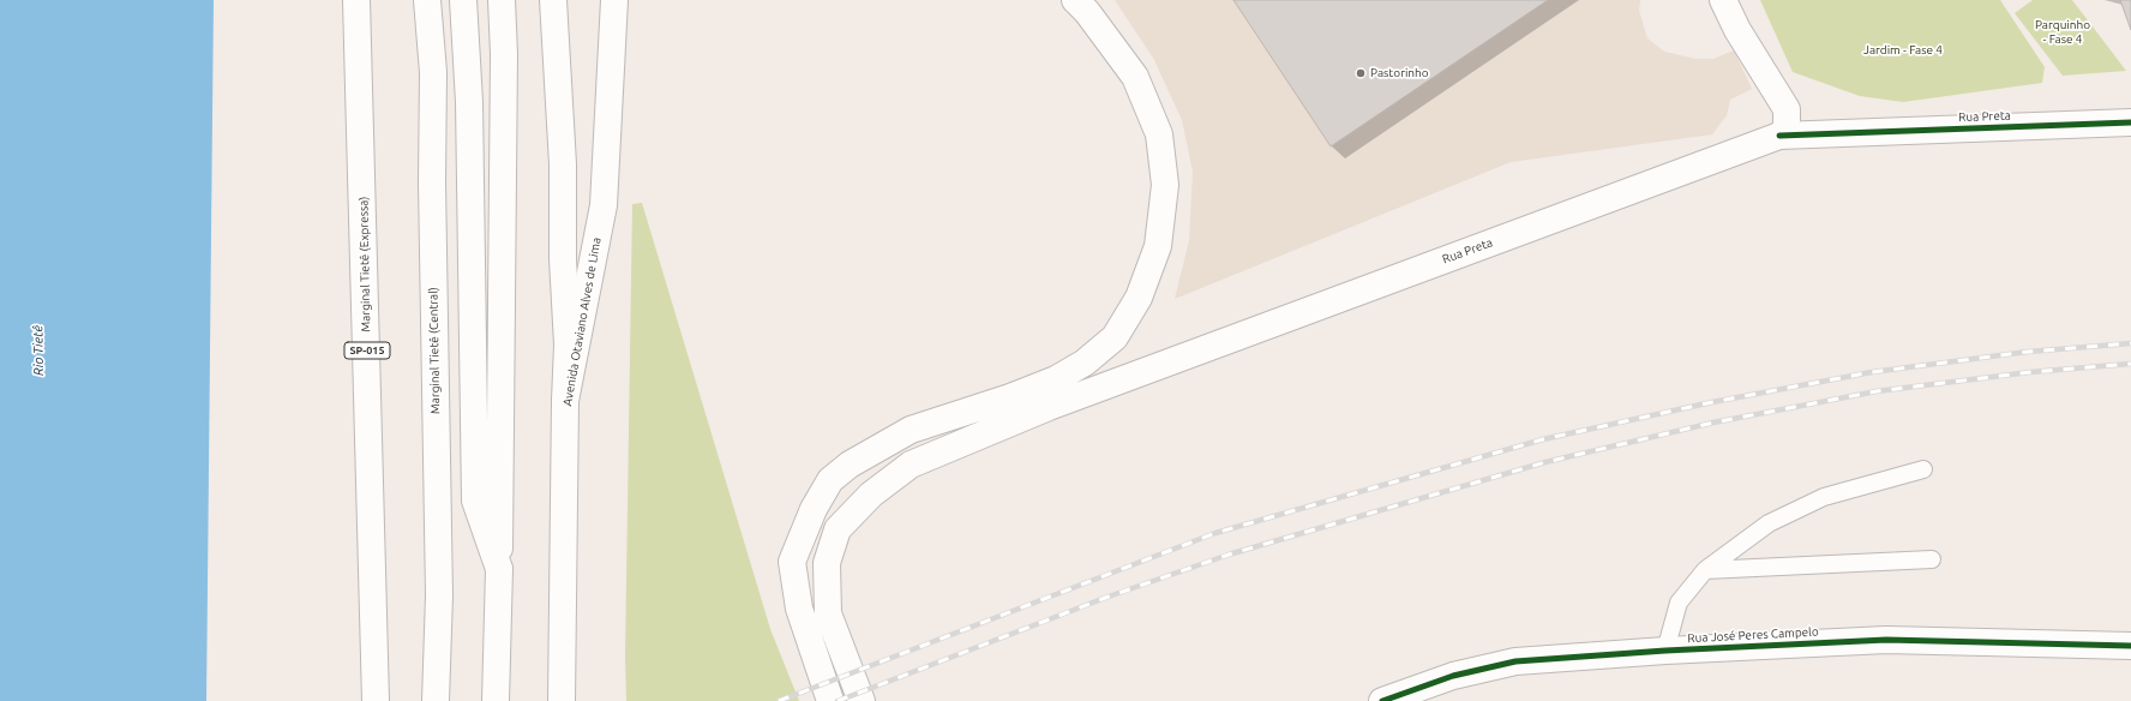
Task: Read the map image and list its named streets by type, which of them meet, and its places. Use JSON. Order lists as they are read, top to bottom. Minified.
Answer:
{"streets":{"main road":["Rua Preta","Marginal Tietê (Expressa)","Avenida Otaviano Alves de Lima","SP-015","Marginal Tietê (Central)","Rua José Peres Campelo"]},"water":["Rio Tietê"],"parks":["Parquinho - Fase 4","Jardim - Fase 4"],"places":["Pastorinho"]}
